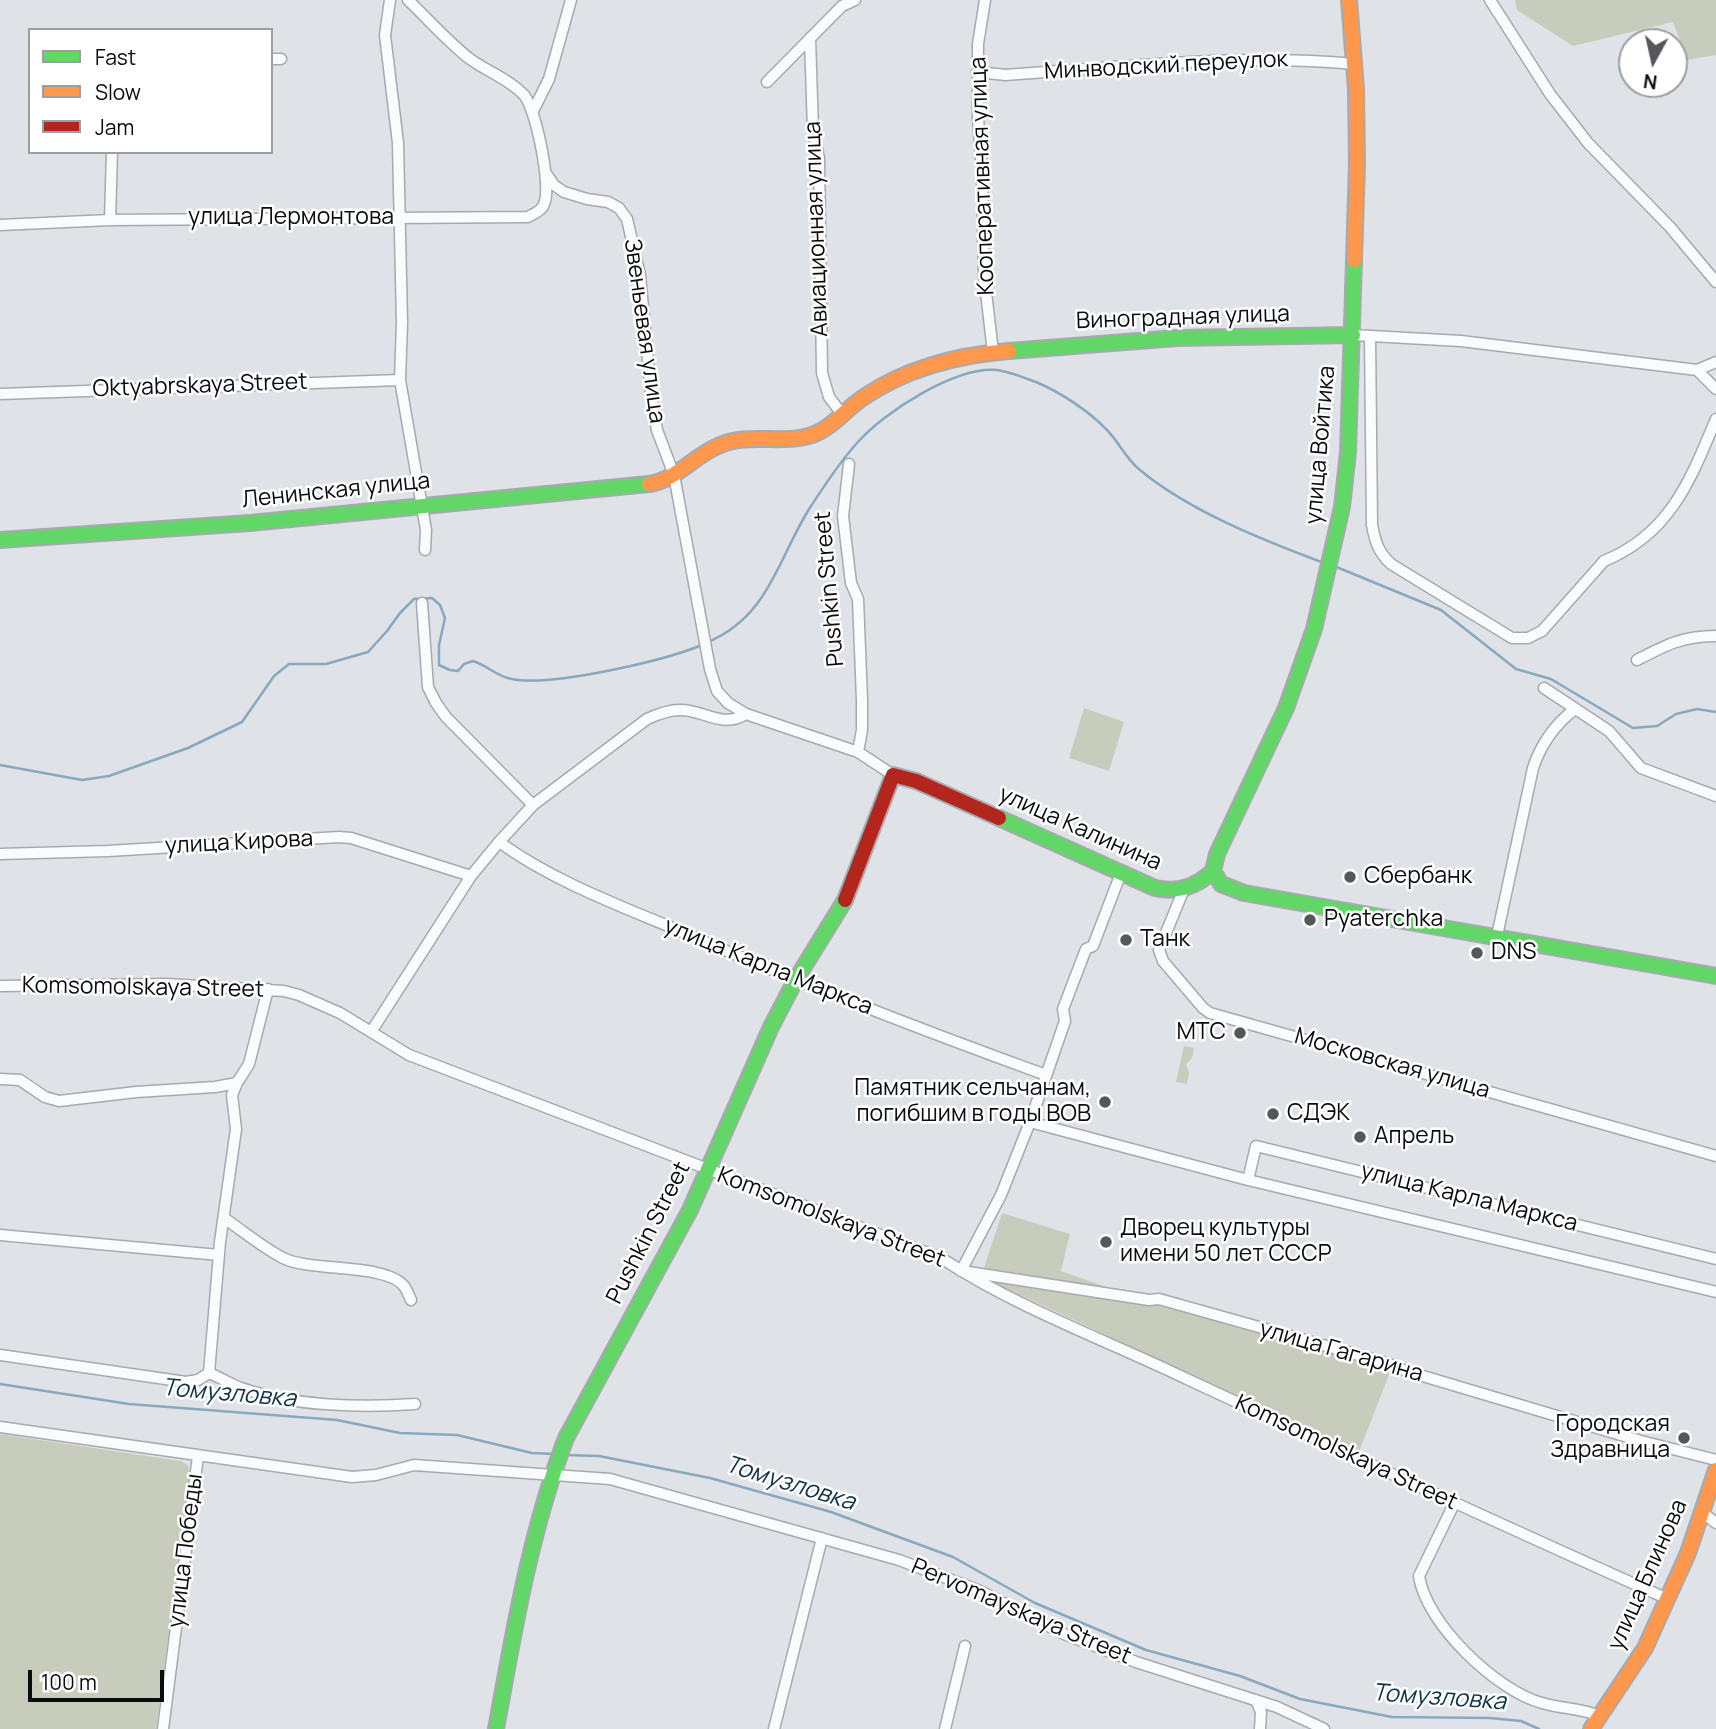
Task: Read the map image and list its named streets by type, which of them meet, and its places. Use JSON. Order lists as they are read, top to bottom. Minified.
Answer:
{"streets":{"main road":["Виноградная улица","улица Войтика","Ленинская улица","Pushkin Street","улица Калинина","улица Блинова"],"street":["Минводский переулок","Кооперативная улица","улица Лермонтова","Авиационная улица","Звеньевая улица","Oktyabrskaya Street","улица Кирова","улица Карла Маркса","Komsomolskaya Street","Московская улица","улица Гагарина","улица Победы","Pervomayskaya Street"]},"crossings":[["Минводский переулок","Кооперативная улица"],["Минводский переулок","улица Войтика"],["Кооперативная улица","Виноградная улица"],["улица Лермонтова","Звеньевая улица"],["Авиационная улица","Виноградная улица"],["Виноградная улица","Звеньевая улица"],["Виноградная улица","улица Войтика"],["Виноградная улица","Ленинская улица"],["Звеньевая улица","Ленинская улица"],["Звеньевая улица","улица Калинина"],["улица Войтика","улица Калинина"],["Pushkin Street","улица Калинина"],["Pushkin Street","улица Карла Маркса"],["Pushkin Street","Komsomolskaya Street"],["Pushkin Street","улица Победы"],["Pushkin Street","Pervomayskaya Street"],["улица Калинина","Московская улица"],["Komsomolskaya Street","улица Гагарина"],["Komsomolskaya Street","улица Блинова"],["улица Победы","Pervomayskaya Street"]],"water":["Томузловка"],"places":["Сбербанк","Pyaterchka","Танк","DNS","МТС","Памятник сельчанам, погибшим в годы ВОВ","СДЭК","Апрель","Дворец культуры имени 50 лет СССР","Городская Здравница"],"legend":["Fast","Slow","Jam"],"scale_bar":"100 m","north":"bottom"}
